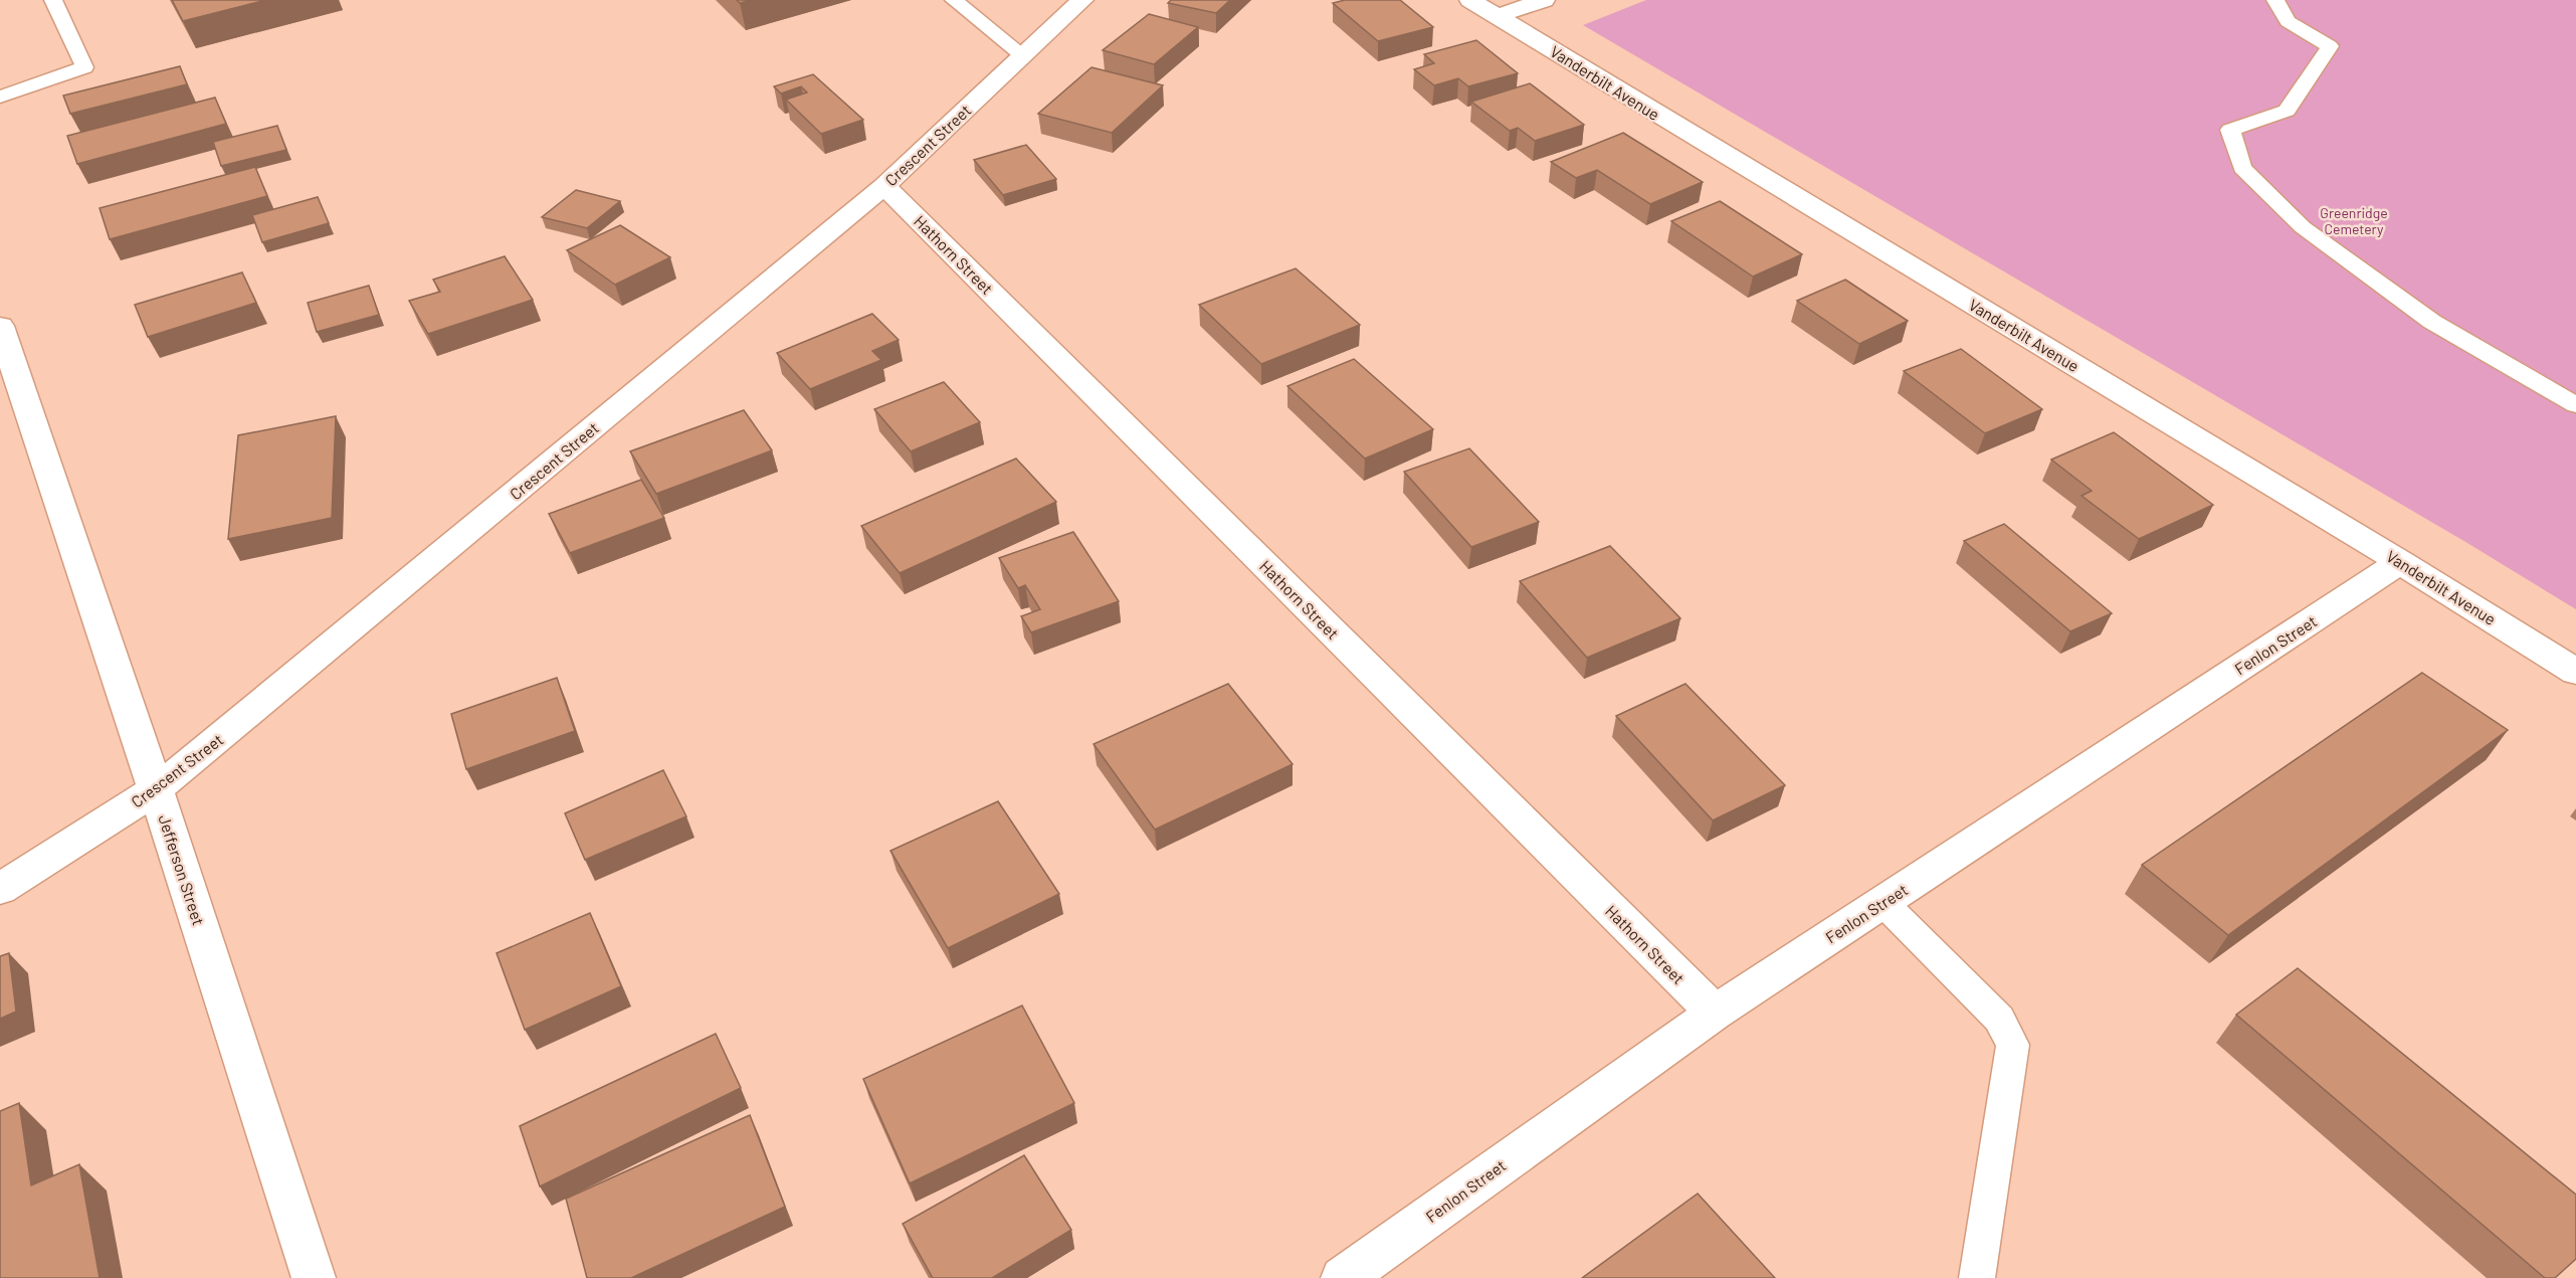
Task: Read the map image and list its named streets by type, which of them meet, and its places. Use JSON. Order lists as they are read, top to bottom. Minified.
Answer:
{"streets":{"street":["Vanderbilt Avenue","Crescent Street","Hathorn Street","Fenlon Street","Jefferson Street"]},"crossings":[["Vanderbilt Avenue","Fenlon Street"],["Crescent Street","Hathorn Street"],["Crescent Street","Jefferson Street"],["Hathorn Street","Fenlon Street"]],"parks":["Greenridge Cemetery"]}
